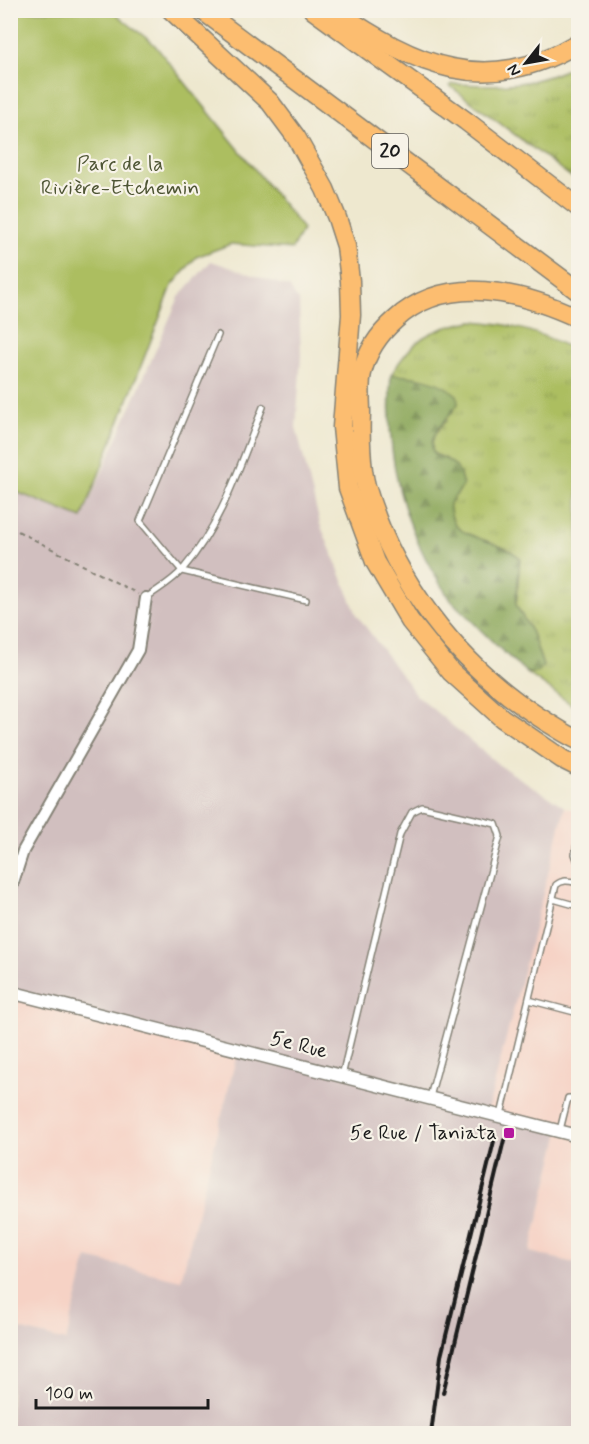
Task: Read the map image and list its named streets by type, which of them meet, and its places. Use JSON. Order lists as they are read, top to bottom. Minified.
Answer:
{"streets":{"highway":["20"],"street":["5e Rue"]},"parks":["Parc de la Rivière-Etchemin"],"places":{"transit":["5e Rue / Taniata"]},"scale_bar":"100 m","north":"bottom left"}
